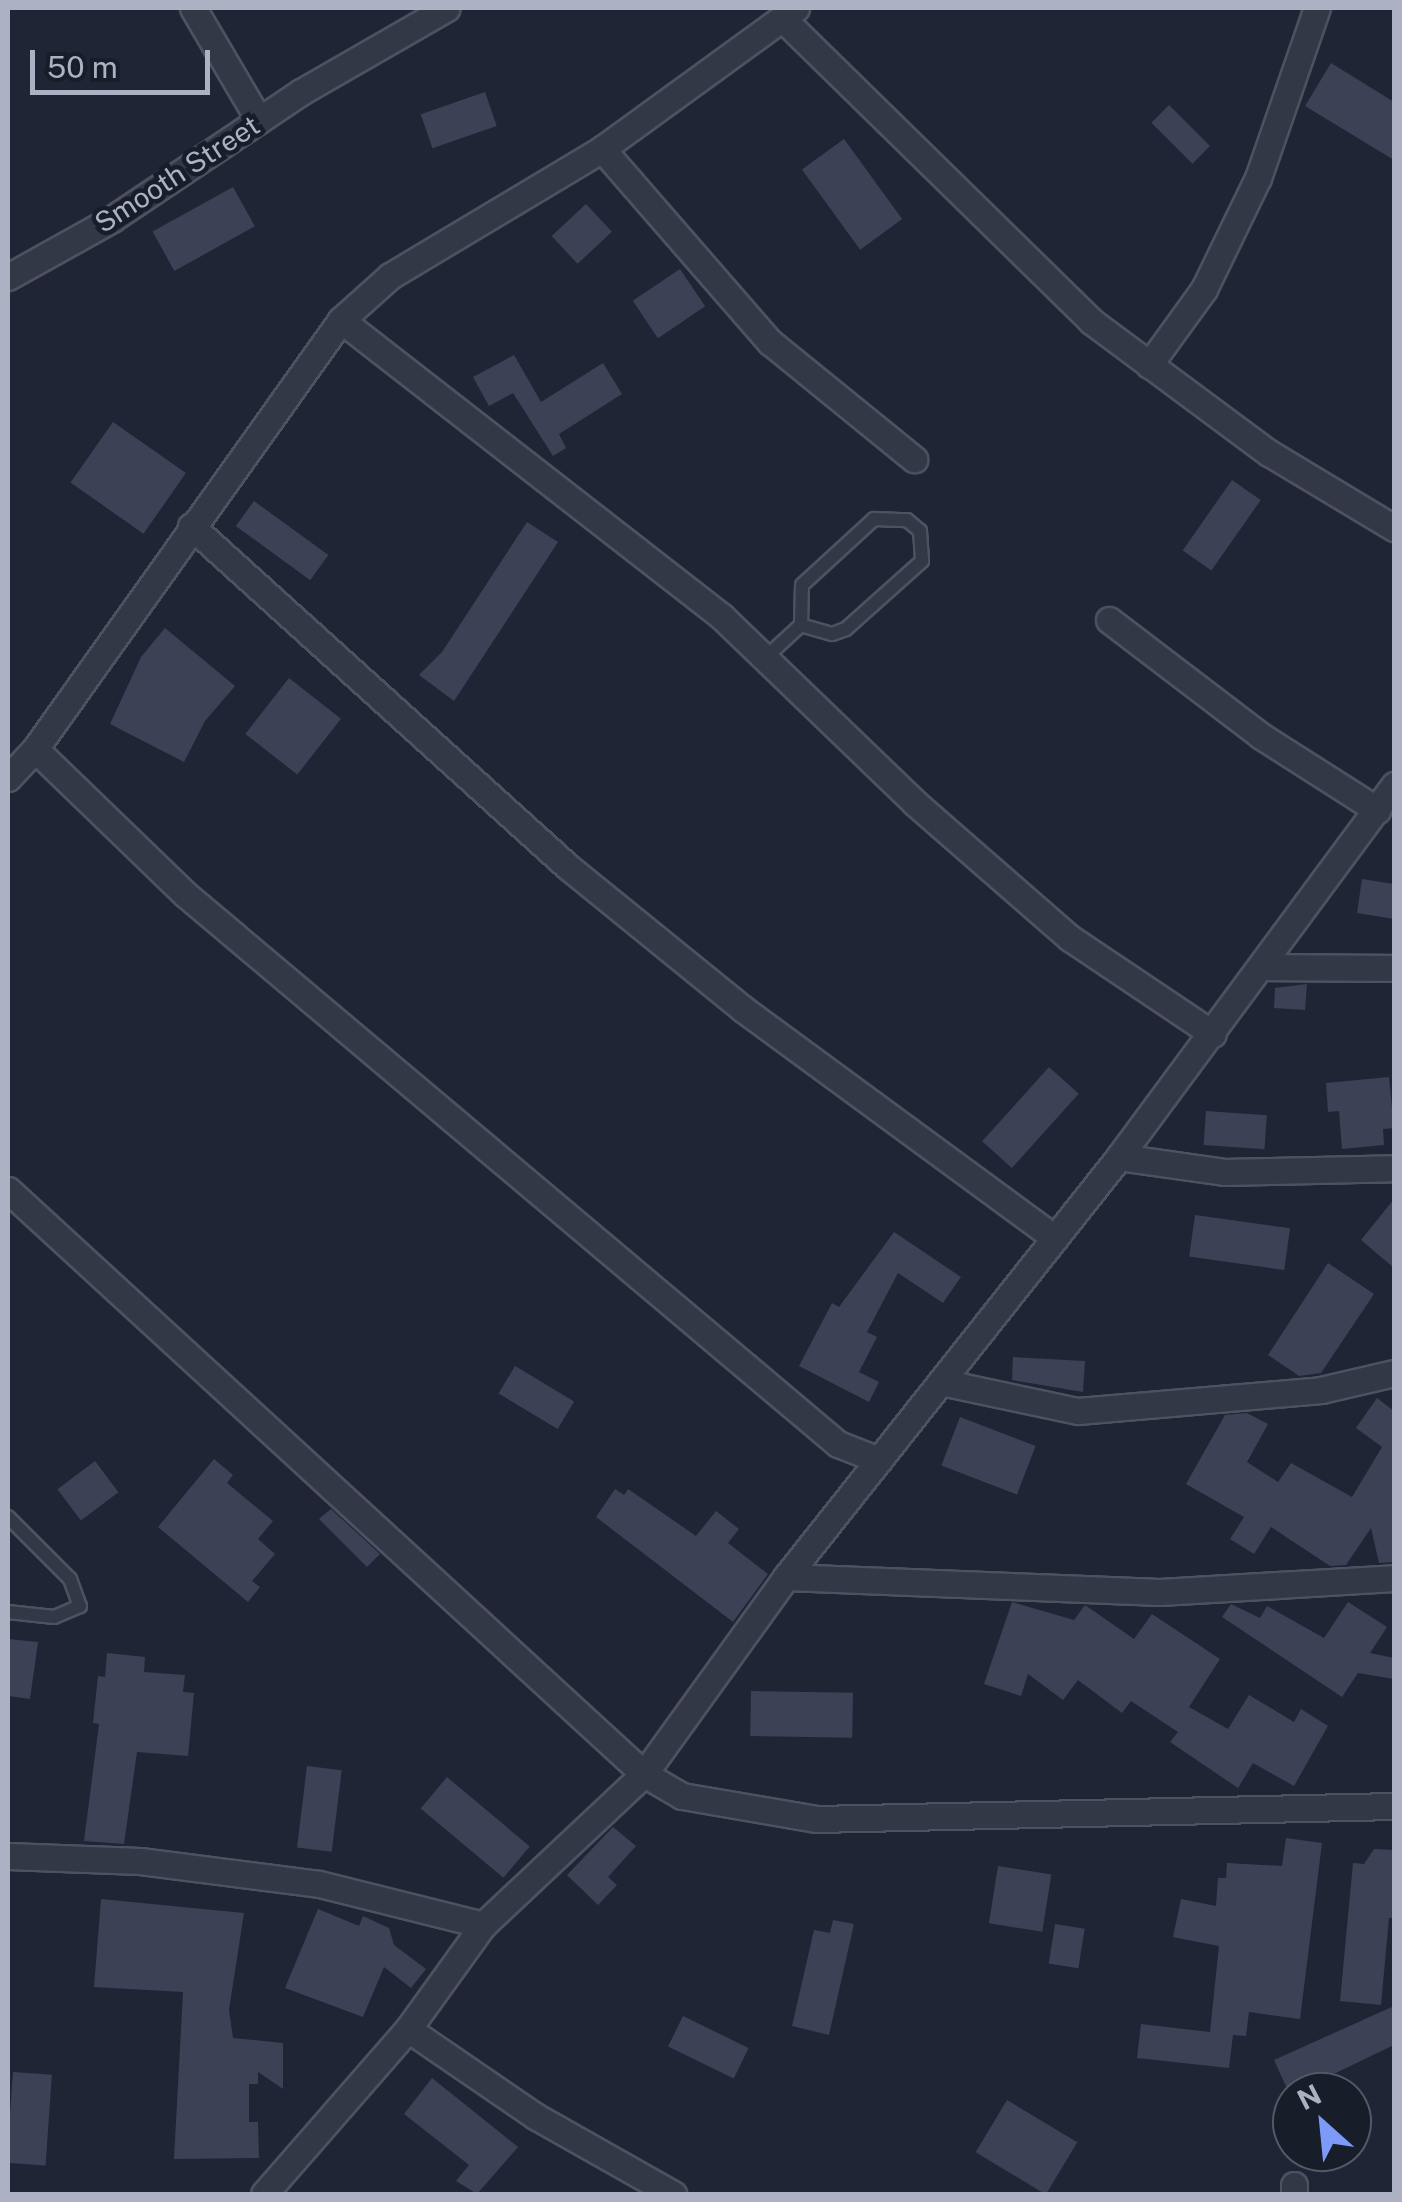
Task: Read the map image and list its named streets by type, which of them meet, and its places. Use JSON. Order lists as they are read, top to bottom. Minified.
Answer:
{"streets":{"street":["Smooth Street"]},"scale_bar":"50 m","north":"top left"}
